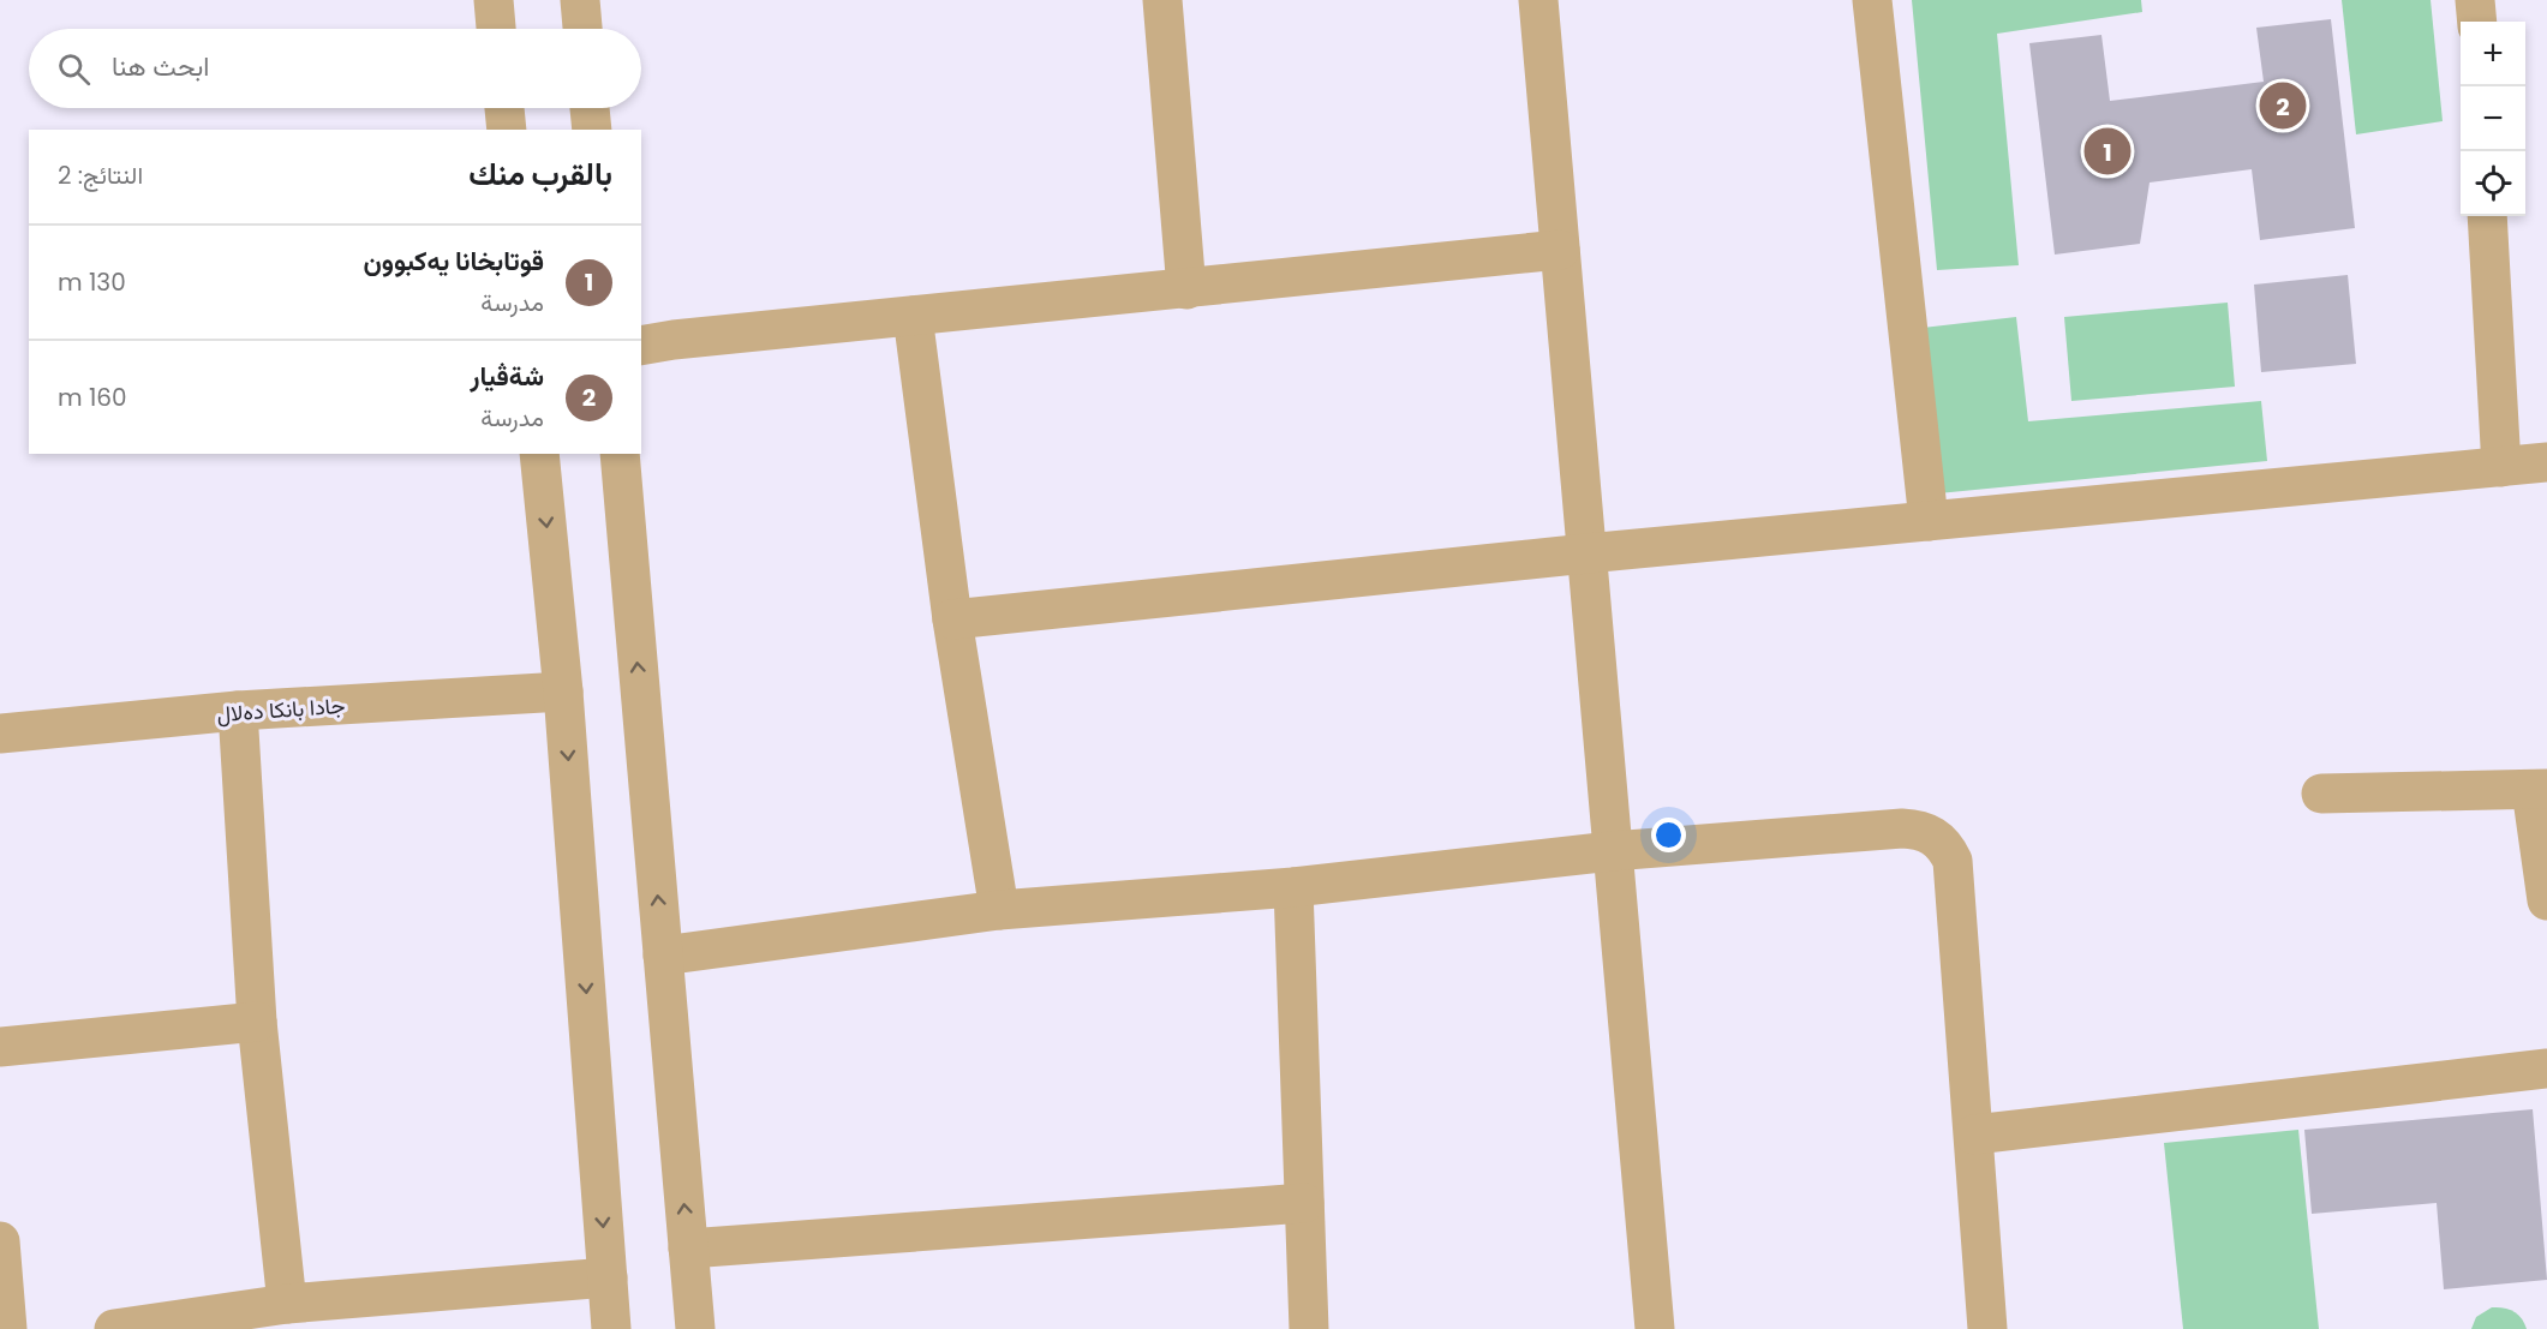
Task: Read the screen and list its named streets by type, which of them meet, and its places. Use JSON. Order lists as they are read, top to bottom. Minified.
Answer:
{"streets":{"street":["جادا بانكا ده‌لال"]},"page":{"map_buttons":["+","−"],"search":"ابحث هنا","pins":["2","1"],"heading":["بالقرب منك","النتائج: 2"],"list":[{"mark":"1","name":"قوتابخانا یەکبوون","note":"مدرسة","value":"130 m"},{"mark":"2","name":"شةڤيار","note":"مدرسة","value":"160 m"}]}}
